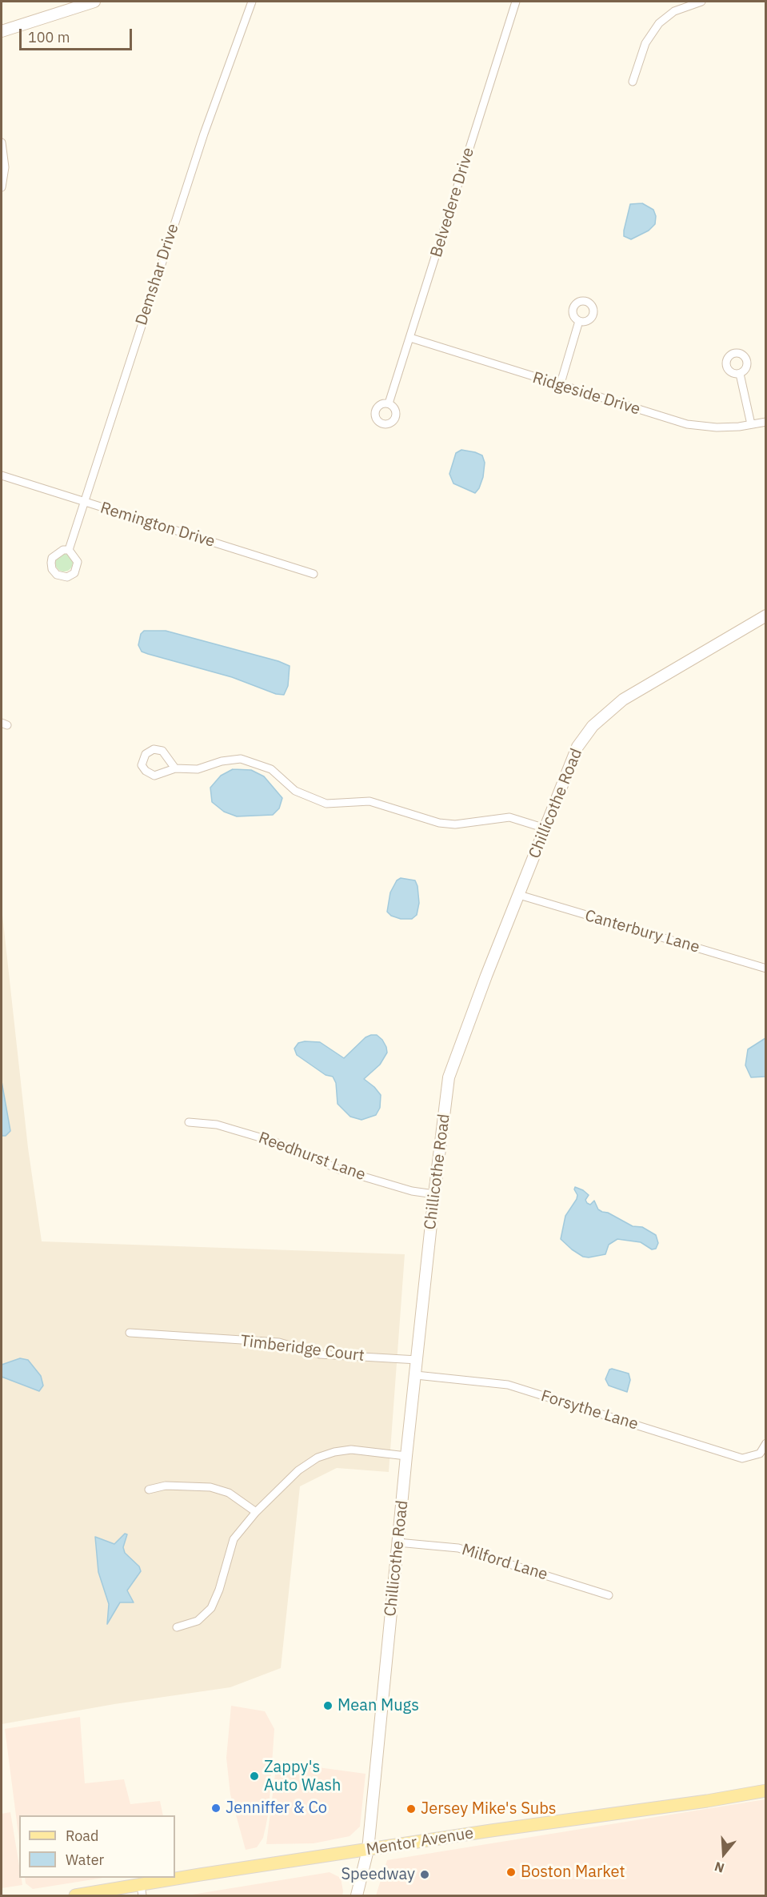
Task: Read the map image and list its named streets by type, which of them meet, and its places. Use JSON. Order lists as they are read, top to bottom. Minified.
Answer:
{"streets":{"main road":["Mentor Avenue"],"street":["Belvedere Drive","Demshar Drive","Ridgeside Drive","Remington Drive","Chillicothe Road","Canterbury Lane","Reedhurst Lane","Timberidge Court","Forsythe Lane","Milford Lane"]},"crossings":[["Belvedere Drive","Ridgeside Drive"],["Demshar Drive","Remington Drive"],["Chillicothe Road","Canterbury Lane"],["Chillicothe Road","Reedhurst Lane"],["Chillicothe Road","Timberidge Court"],["Chillicothe Road","Forsythe Lane"],["Chillicothe Road","Milford Lane"],["Chillicothe Road","Mentor Avenue"]],"places":["Mean Mugs","Zappy's Auto Wash","Jenniffer & Co","Jersey Mike's Subs","Boston Market","Speedway"],"legend":["Road","Water"],"scale_bar":"100 m","north":"bottom"}
